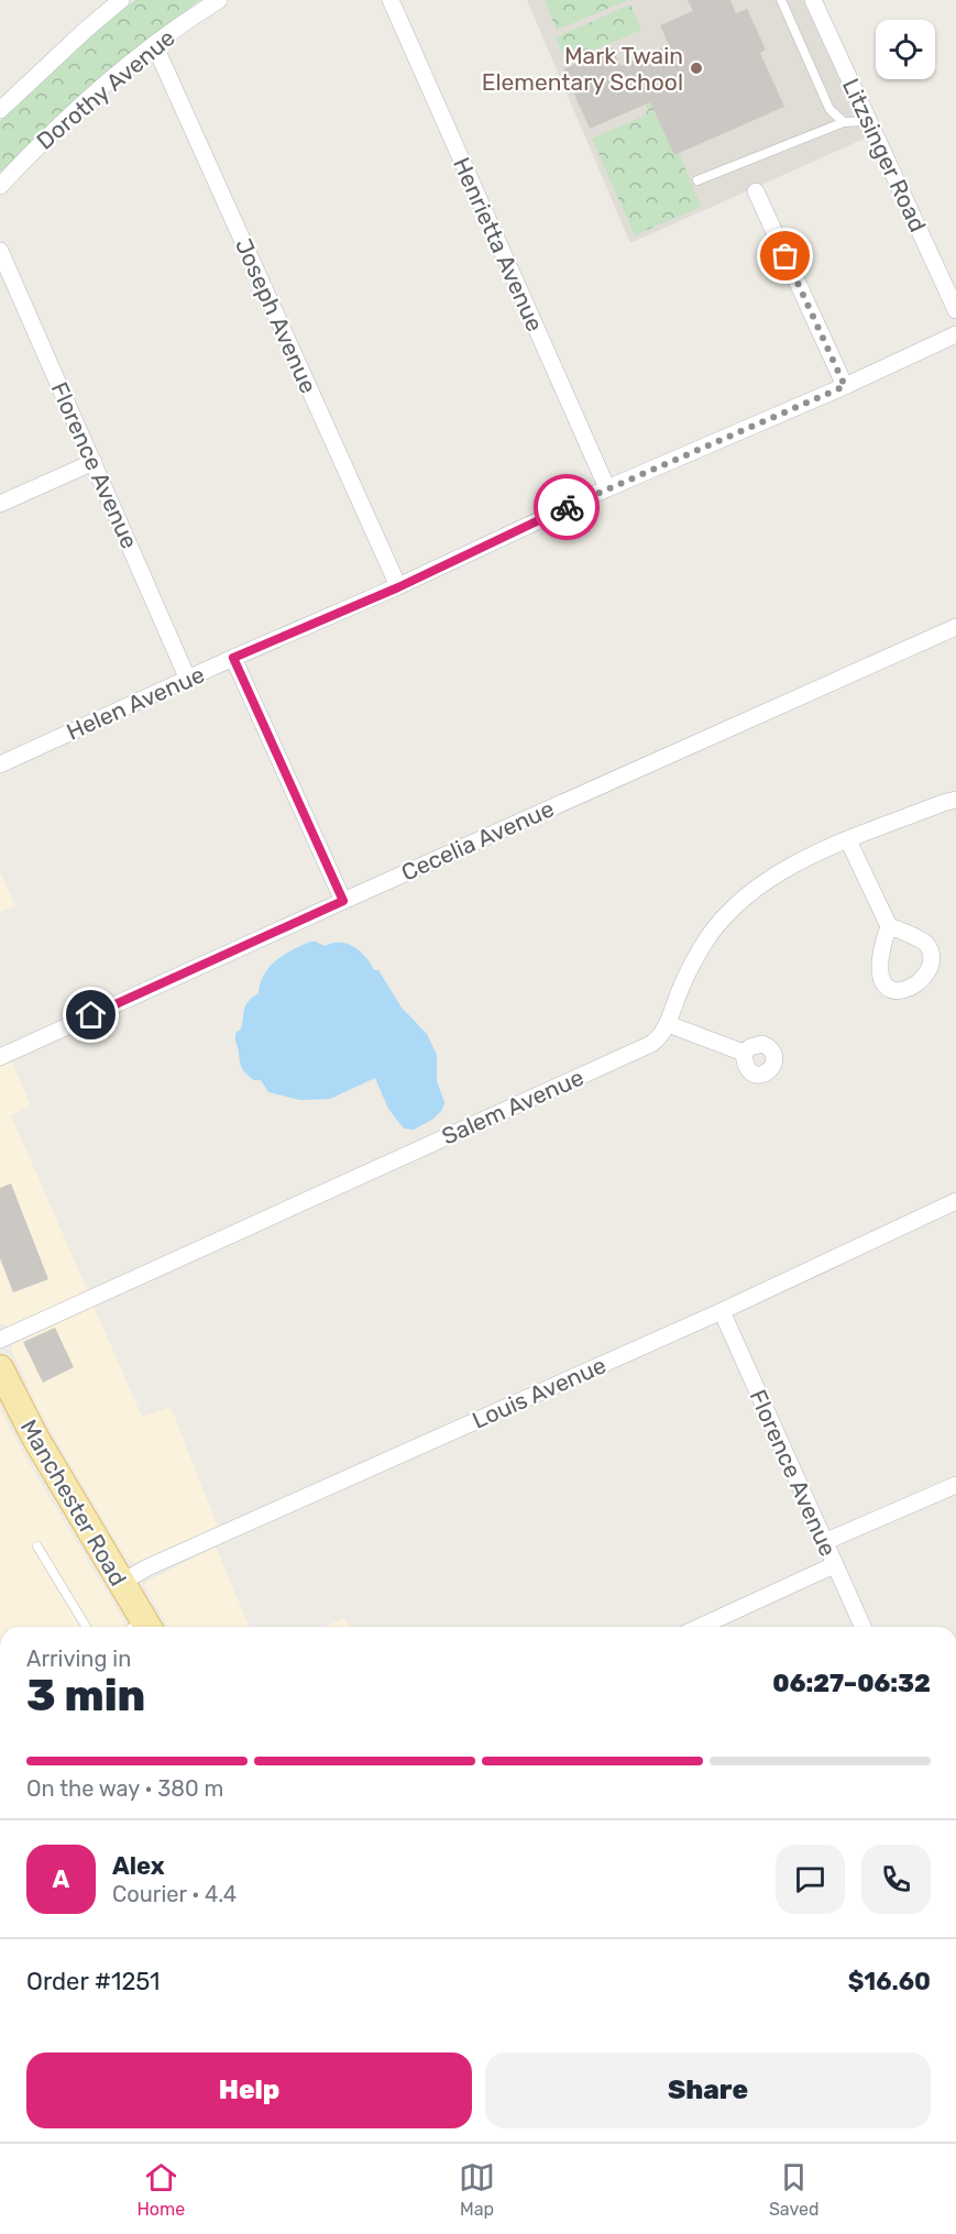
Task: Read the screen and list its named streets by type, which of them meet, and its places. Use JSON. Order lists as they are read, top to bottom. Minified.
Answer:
{"streets":{"main road":["Manchester Road"],"street":["Dorothy Avenue","Litzsinger Road","Henrietta Avenue","Joseph Avenue","Florence Avenue","Helen Avenue","Cecelia Avenue","Salem Avenue","Louis Avenue"]},"crossings":[["Dorothy Avenue","Joseph Avenue"],["Henrietta Avenue","Helen Avenue"],["Joseph Avenue","Helen Avenue"],["Florence Avenue","Helen Avenue"],["Florence Avenue","Louis Avenue"],["Louis Avenue","Manchester Road"]],"places":["Mark Twain Elementary School"],"page":{"heading":["3 min","Arriving in","06:27–06:32"],"panel":["Alex","Courier · 4.4","Order #1251","$16.60"],"bar":"On the way · 380 m","round":"A","buttons":["Help","Share"],"tabs":["Home","Map","Saved"]}}
